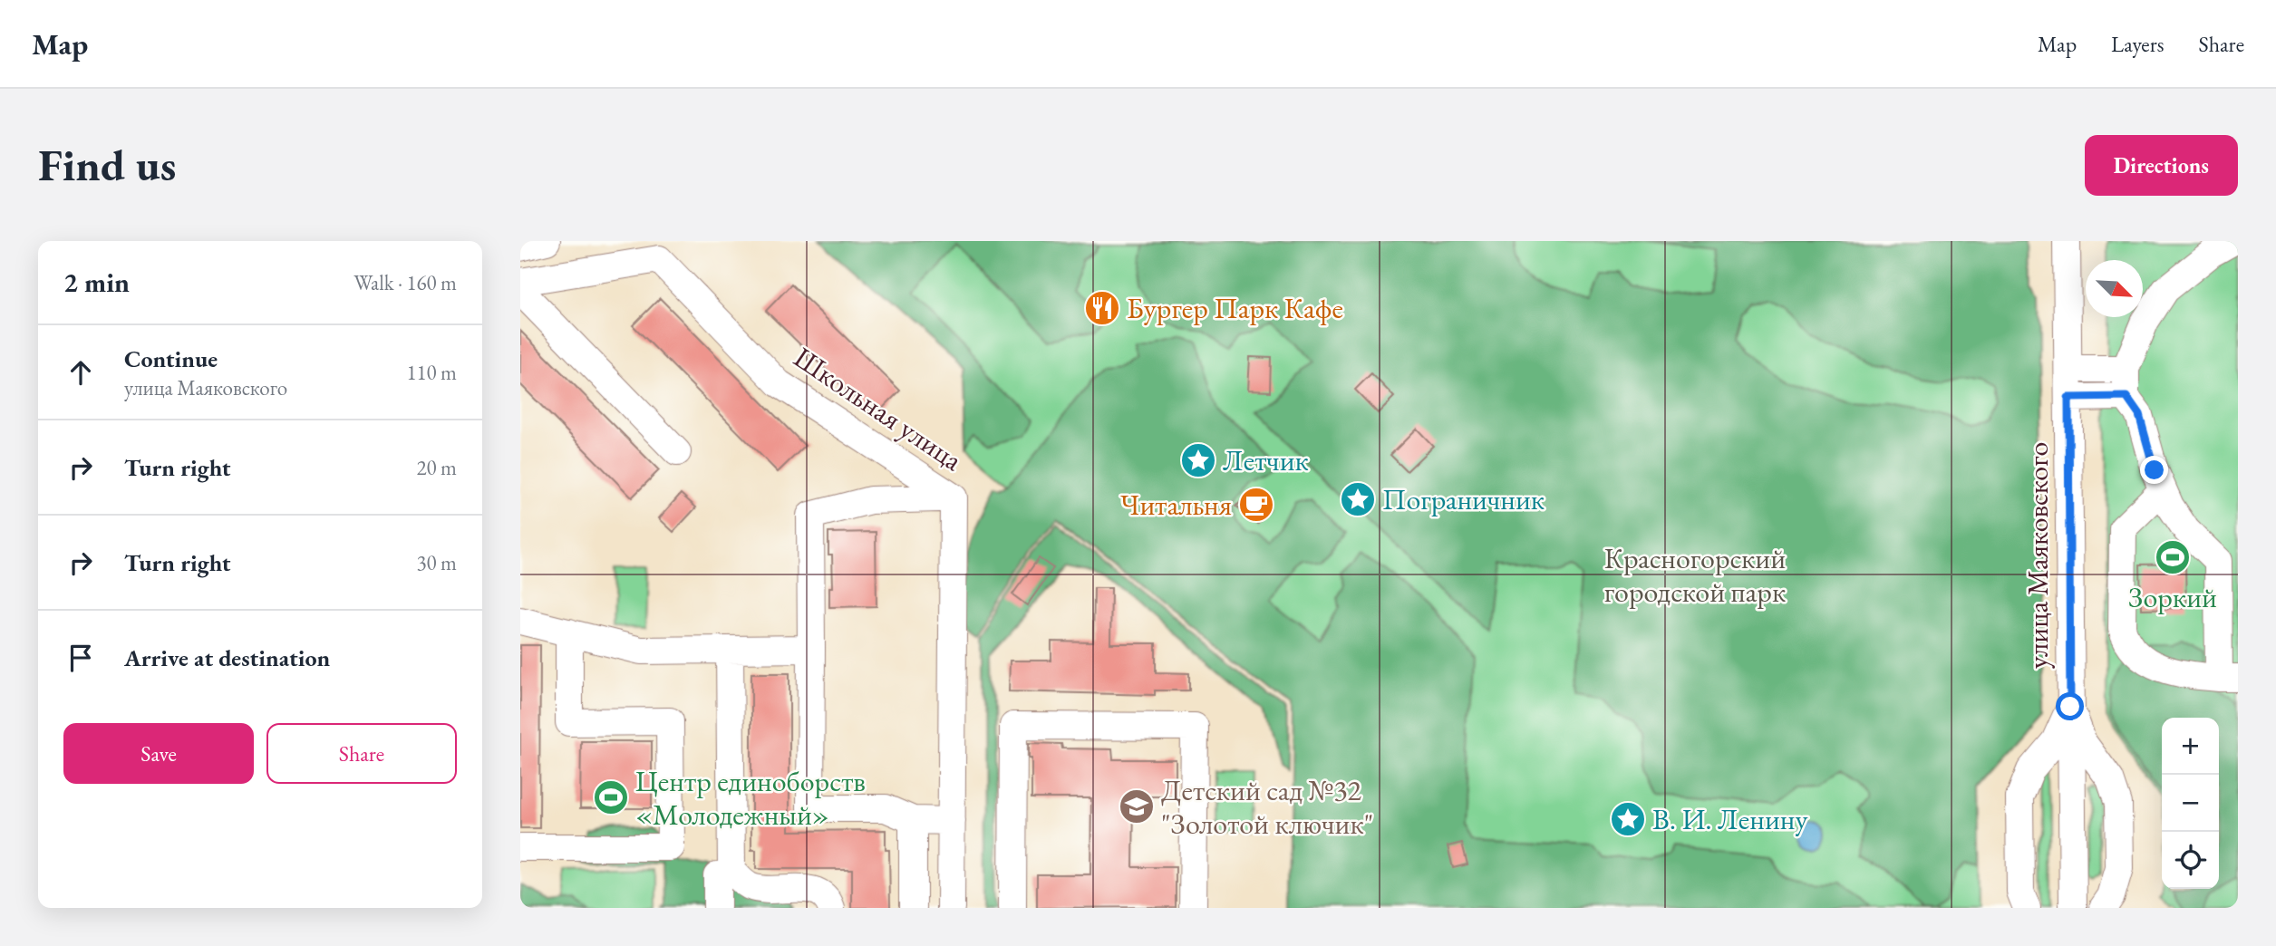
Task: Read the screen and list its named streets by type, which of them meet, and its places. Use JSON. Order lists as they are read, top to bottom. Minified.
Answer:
{"streets":{"street":["Школьная улица","улица Маяковского"]},"parks":["Красногорский городской парк"],"places":{"restaurant":["Бургер Парк Кафе"],"place":["Летчик","Пограничник","В. И. Ленину"],"cafe":["Читальня"],"sports":["Зоркий","Центр единоборств «Молодежный»"],"school or university":["Детский сад №32 \"Золотой ключик\""]},"north":"bottom right","page":{"header":"Map","nav":["Map","Layers","Share"],"buttons":["Directions",["Save","Share"]],"title":"Find us","heading":["2 min","Walk · 160 m"],"list":[["Continue","улица Маяковского","110 m"],["Turn right","20 m"],["Turn right","30 m"],"Arrive at destination"],"map_buttons":["+","−"]}}
